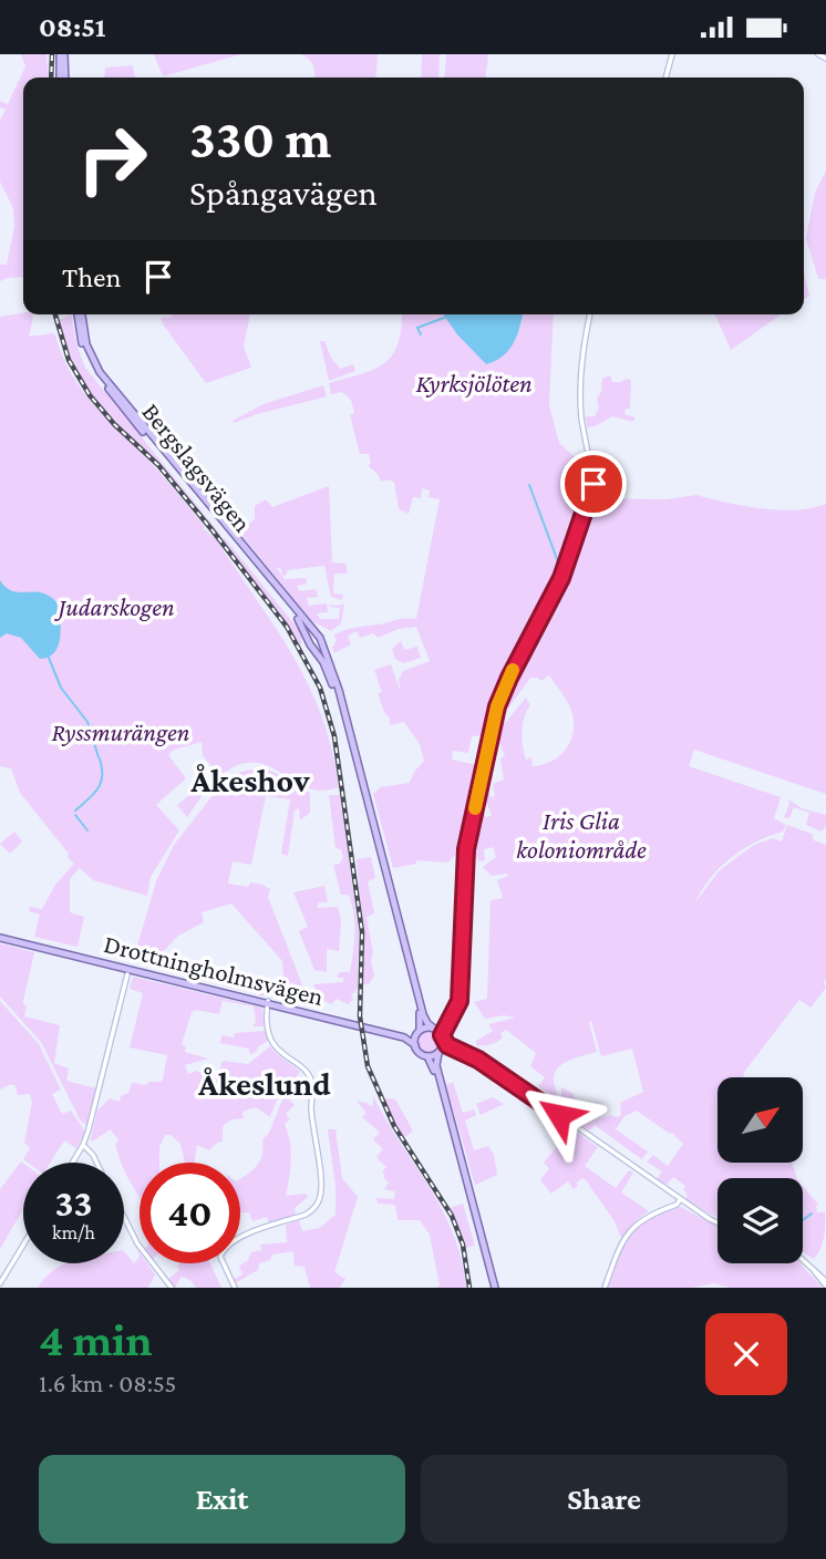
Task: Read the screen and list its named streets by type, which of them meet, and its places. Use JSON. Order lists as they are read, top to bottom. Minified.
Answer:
{"streets":{"main road":["Bergslagsvägen","Drottningholmsvägen"]},"crossings":[["Bergslagsvägen","Drottningholmsvägen"]],"districts":["Åkeshov","Åkeslund"],"parks":["Kyrksjölöten","Judarskogen","Ryssmurängen","Iris Glia koloniområde"],"north":"top right","page":{"status":"08:51","turn":["330 m","Spångavägen"],"then":"Then","speed":"33 km/h","limit":"40","heading":["4 min","1.6 km · 08:55"],"buttons":["Exit","Share"]}}
